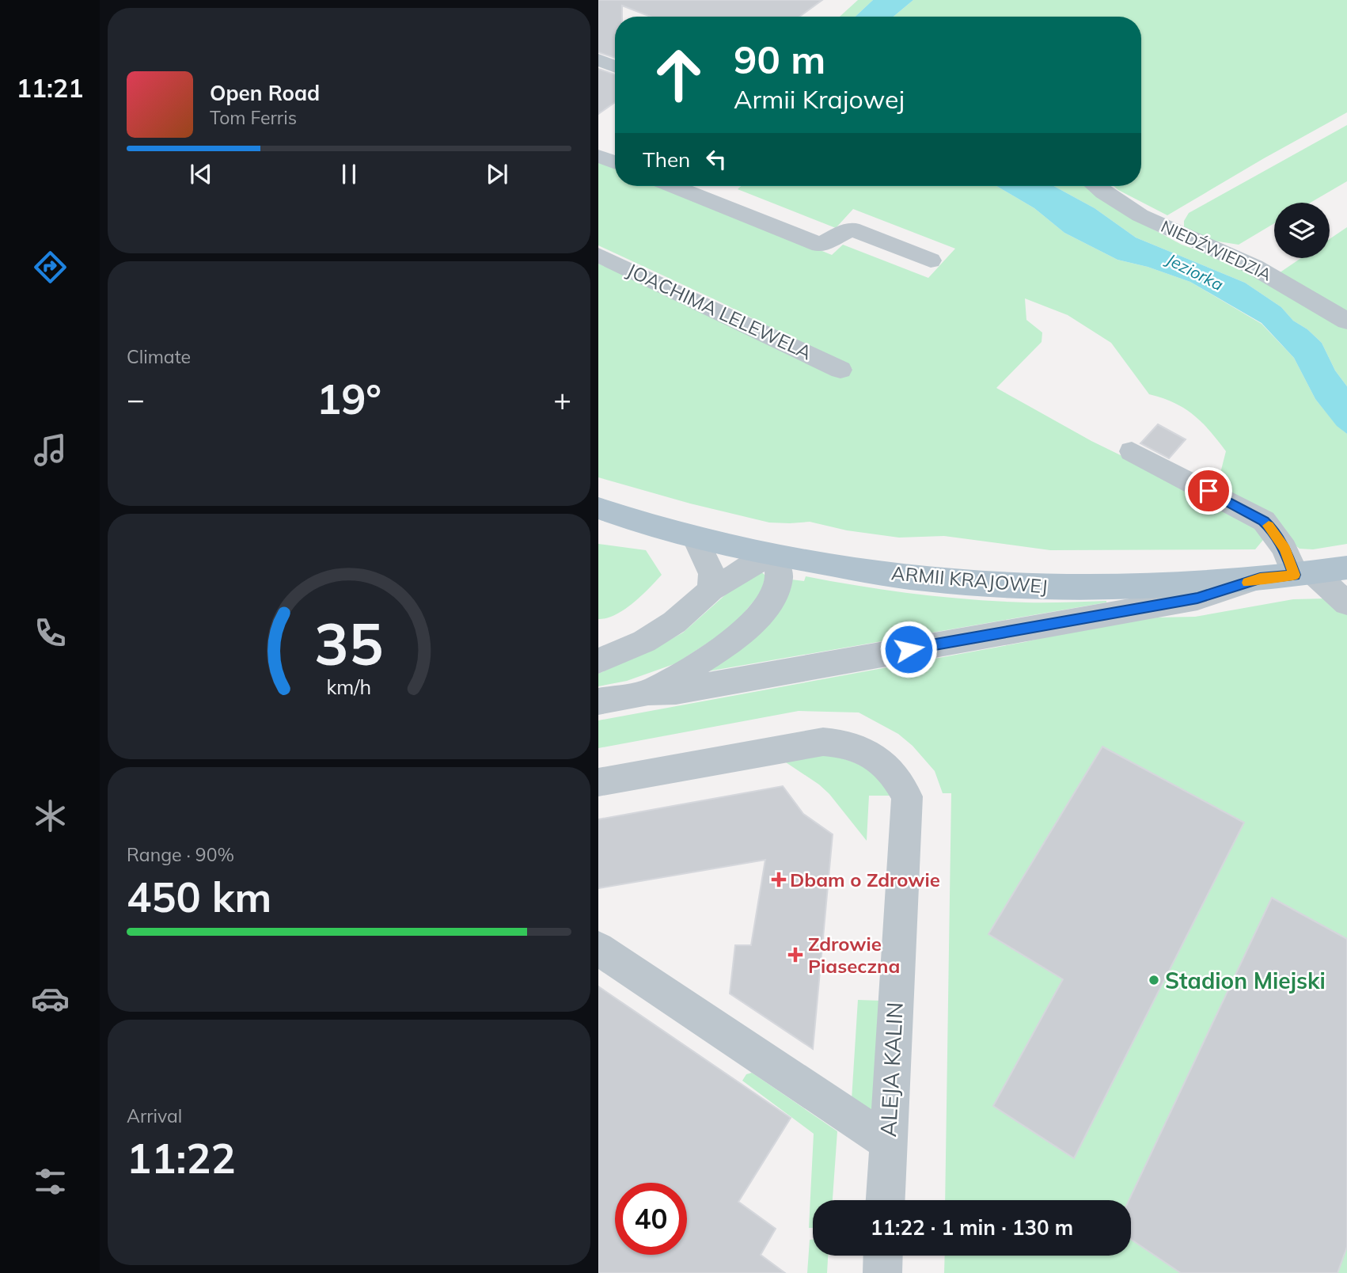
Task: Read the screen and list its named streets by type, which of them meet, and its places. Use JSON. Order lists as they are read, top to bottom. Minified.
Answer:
{"streets":{"main road":["ARMII KRAJOWEJ"],"street":["NIEDŹWIEDZIA","JOACHIMA LELEWELA","ALEJA KALIN"]},"water":["Jeziorka"],"places":{"health":["Dbam o Zdrowie","Zdrowie Piaseczna"],"other":["Stadion Miejski"]},"page":{"tabs":"11:21","turn":["90 m","Armii Krajowej"],"song":["Open Road","Tom Ferris"],"then":"Then","tile":["Climate",["Range · 90%","450 km"],["Arrival","11:22"]],"heat":["−","19°","+"],"limit":"40","trip":"11:22 · 1 min · 130 m","gauge":["35","km/h"]}}
